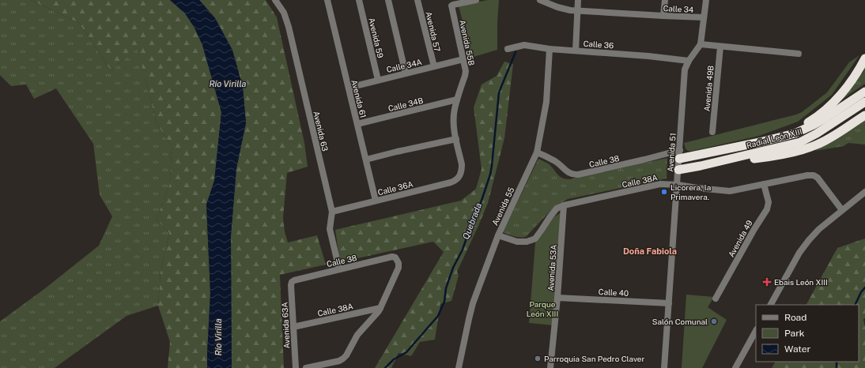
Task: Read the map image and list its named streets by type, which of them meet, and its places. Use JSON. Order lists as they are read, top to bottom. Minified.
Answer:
{"streets":{"highway":["Radial León XIII"],"street":["Calle 34","Avenida 57","Avenida 59","Avenida 55B","Calle 36","Calle 34A","Avenida 49B","Avenida 61","Calle 34B","Avenida 63","Avenida 51","Calle 38","Calle 38A","Calle 36A","Avenida 55","Avenida 49","Avenida 53A","Calle 40","Avenida 63A"]},"crossings":[["Calle 34","Avenida 51"],["Avenida 57","Calle 34A"],["Avenida 59","Calle 34A"],["Avenida 55B","Calle 34A"],["Avenida 55B","Calle 34B"],["Avenida 55B","Calle 36A"],["Calle 36","Avenida 51"],["Calle 36","Avenida 55"],["Calle 34A","Avenida 61"],["Avenida 61","Calle 34B"],["Avenida 61","Calle 36A"],["Avenida 63","Calle 38"],["Avenida 63","Calle 36A"],["Radial León XIII","Avenida 51"],["Radial León XIII","Calle 38"],["Avenida 51","Calle 38"],["Avenida 51","Calle 38A"],["Avenida 51","Calle 40"],["Calle 38","Calle 38A"],["Calle 38","Avenida 55"],["Calle 38","Avenida 63A"],["Calle 38A","Avenida 55"],["Calle 38A","Avenida 49"],["Calle 38A","Avenida 53A"],["Calle 38A","Avenida 63A"],["Avenida 53A","Calle 40"]],"districts":["Doña Fabiola"],"water":["Río Virilla","Quebrada"],"parks":["Parque León XIII"],"places":{"other":["Licorera, la Primavera.","Salón Comunal","Parroquia San Pedro Claver"],"health":["Ebais León XIII"]},"legend":["Road","Park","Water"]}
